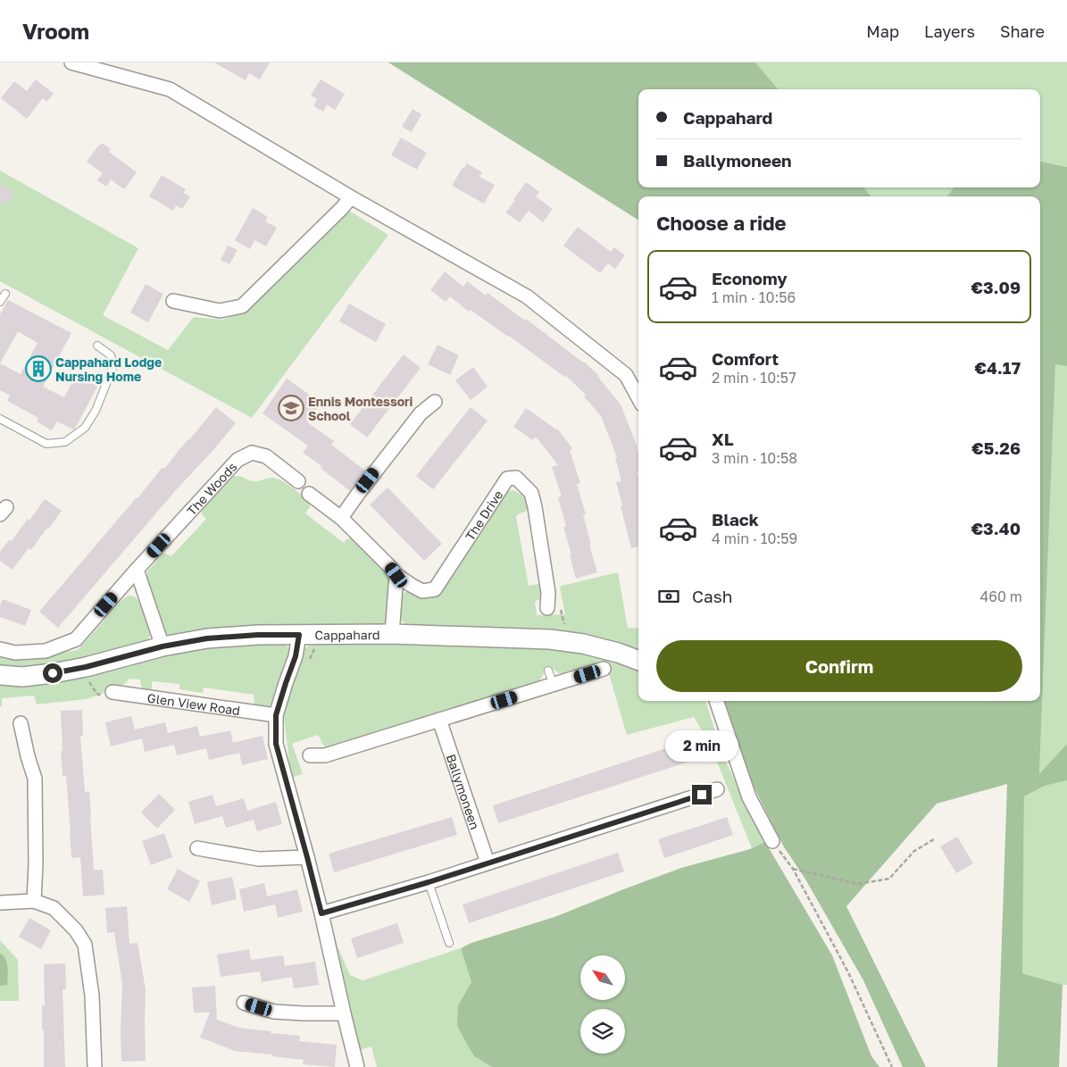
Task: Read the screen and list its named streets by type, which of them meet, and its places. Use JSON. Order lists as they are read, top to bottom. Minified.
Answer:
{"streets":{"main road":["Cappahard"],"street":["The Woods","The Drive","Glen View Road","Ballymoneen"]},"places":{"building":["Cappahard Lodge Nursing Home"],"school or university":["Ennis Montessori School"]},"north":"top left","page":{"header":"Vroom","nav":["Map","Layers","Share"],"banner":["Cappahard","Ballymoneen"],"heading":"Choose a ride","list":[{"name":"Economy","note":"1 min · 10:56","value":"€3.09"},{"name":"Comfort","note":"2 min · 10:57","value":"€4.17"},{"name":"XL","note":"3 min · 10:58","value":"€5.26"},{"name":"Black","note":"4 min · 10:59","value":"€3.40"}],"pay":["Cash","460 m"],"buttons":"Confirm","bubble":"2 min"}}
